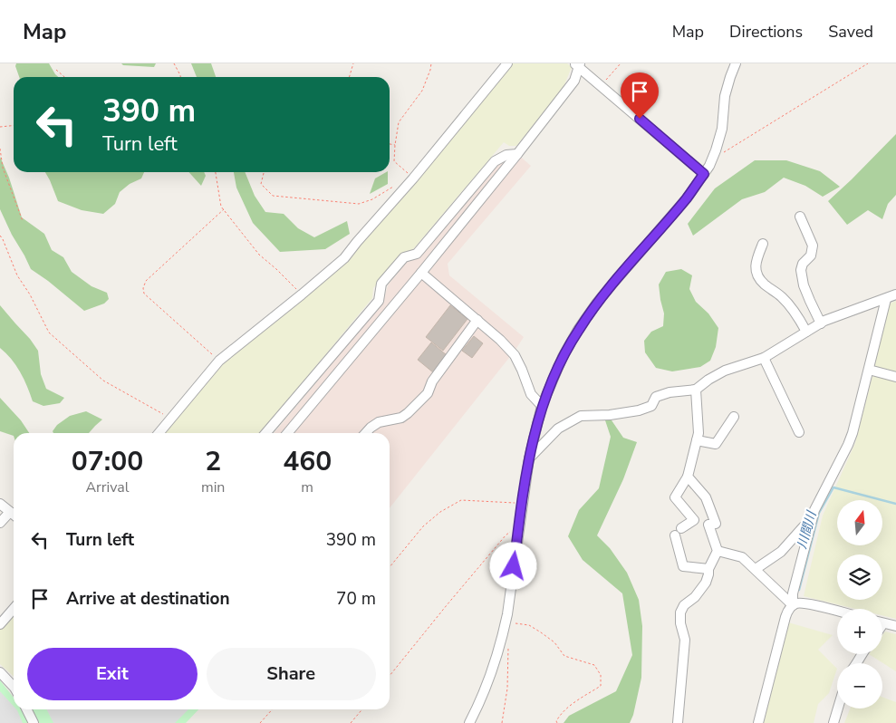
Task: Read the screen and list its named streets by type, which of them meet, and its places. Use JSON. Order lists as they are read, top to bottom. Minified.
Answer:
{"water":["川間川"],"north":"top","page":{"header":"Map","nav":["Map","Directions","Saved"],"turn":["390 m","Turn left"],"eta":["07:00","Arrival","2","min","460","m"],"map_buttons":["+","−"],"list":[{"name":"Turn left","value":"390 m"},{"name":"Arrive at destination","value":"70 m"}],"buttons":["Exit","Share"]}}
